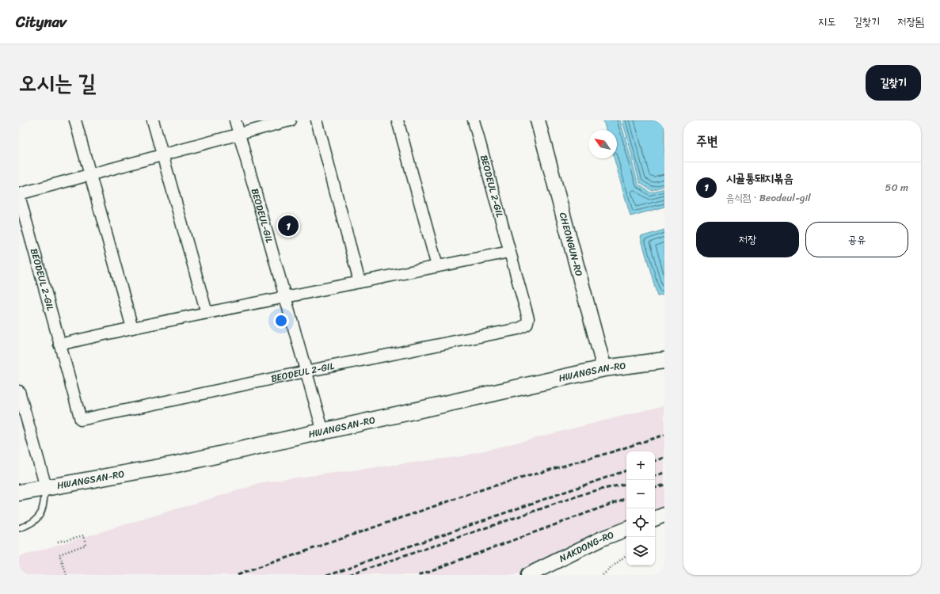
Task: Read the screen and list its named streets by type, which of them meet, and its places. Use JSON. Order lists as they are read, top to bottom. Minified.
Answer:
{"streets":{"main road":["HWANGSAN-RO"],"street":["BEODEUL 2-GIL","BEODEUL-GIL","CHEONGUN-RO","NAKDONG-RO"]},"crossings":[["BEODEUL 2-GIL","BEODEUL-GIL"],["BEODEUL-GIL","HWANGSAN-RO"],["CHEONGUN-RO","HWANGSAN-RO"]],"north":"top left","page":{"header":"Citynav","nav":["지도","길찾기","저장됨"],"title":"오시는 길","buttons":["길찾기",["저장","공유"]],"heading":"주변","list":[{"mark":"1","name":"시골통돼지볶음","note":"음식점 · Beodeul-gil","value":"50 m"}],"pins":"1","map_buttons":["+","−"]}}
